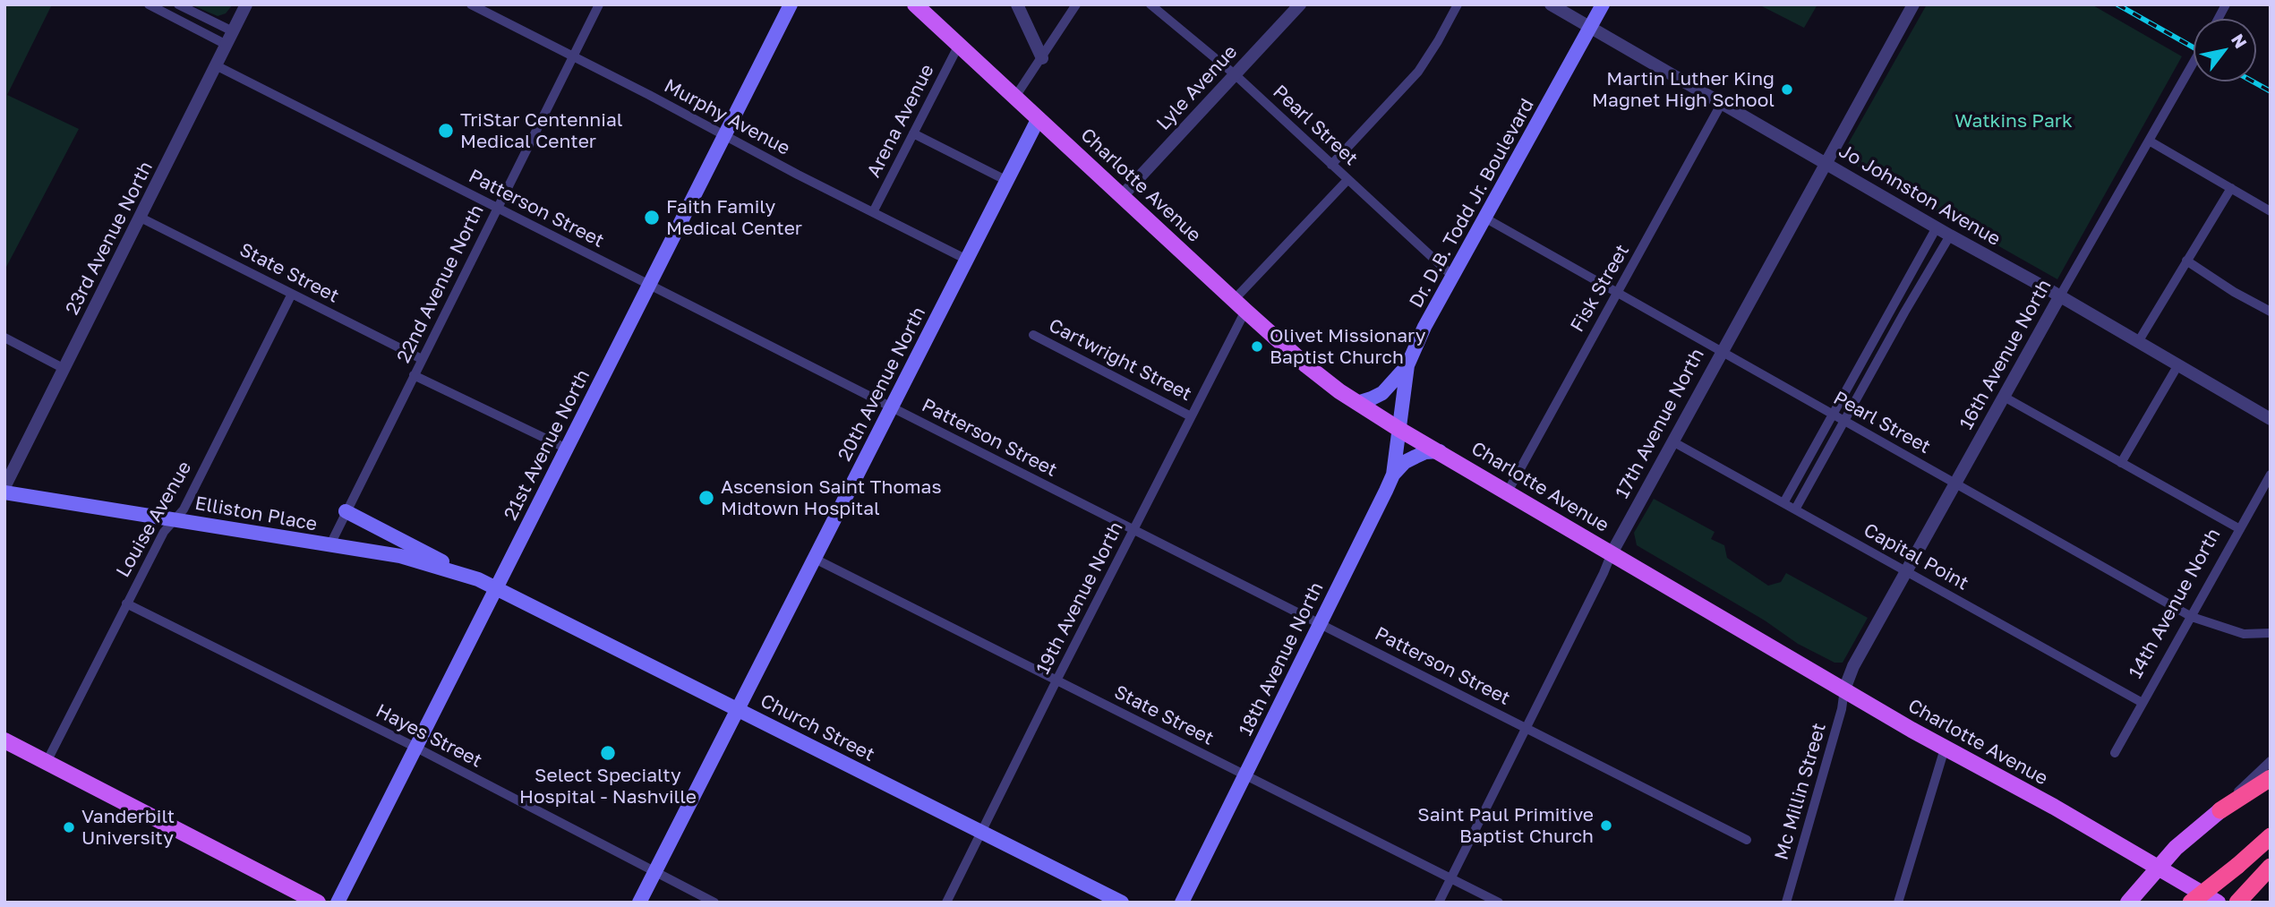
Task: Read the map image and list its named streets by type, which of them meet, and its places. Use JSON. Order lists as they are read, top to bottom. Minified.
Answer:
{"streets":{"main road":["Charlotte Avenue","Dr. D.B. Todd Jr. Boulevard","20th Avenue North","21st Avenue North","Elliston Place","18th Avenue North","Church Street"],"street":["Lyle Avenue","Murphy Avenue","Arena Avenue","Pearl Street","Jo Johnston Avenue","Patterson Street","23rd Avenue North","State Street","22nd Avenue North","Fisk Street","16th Avenue North","Cartwright Street","17th Avenue North","Louise Avenue","Capital Point","19th Avenue North","14th Avenue North","Hayes Street","Mc Millin Street"]},"crossings":[["Lyle Avenue","Pearl Street"],["Lyle Avenue","Charlotte Avenue"],["Murphy Avenue","Arena Avenue"],["Murphy Avenue","22nd Avenue North"],["Murphy Avenue","20th Avenue North"],["Murphy Avenue","21st Avenue North"],["Arena Avenue","Charlotte Avenue"],["Pearl Street","Dr. D.B. Todd Jr. Boulevard"],["Pearl Street","Fisk Street"],["Pearl Street","16th Avenue North"],["Pearl Street","17th Avenue North"],["Pearl Street","19th Avenue North"],["Pearl Street","14th Avenue North"],["Charlotte Avenue","Dr. D.B. Todd Jr. Boulevard"],["Charlotte Avenue","Fisk Street"],["Charlotte Avenue","16th Avenue North"],["Charlotte Avenue","20th Avenue North"],["Charlotte Avenue","17th Avenue North"],["Charlotte Avenue","19th Avenue North"],["Charlotte Avenue","18th Avenue North"],["Charlotte Avenue","Mc Millin Street"],["Jo Johnston Avenue","Dr. D.B. Todd Jr. Boulevard"],["Jo Johnston Avenue","Fisk Street"],["Jo Johnston Avenue","16th Avenue North"],["Jo Johnston Avenue","17th Avenue North"],["Dr. D.B. Todd Jr. Boulevard","18th Avenue North"],["Patterson Street","23rd Avenue North"],["Patterson Street","22nd Avenue North"],["Patterson Street","20th Avenue North"],["Patterson Street","17th Avenue North"],["Patterson Street","21st Avenue North"],["Patterson Street","19th Avenue North"],["Patterson Street","18th Avenue North"],["23rd Avenue North","State Street"],["State Street","22nd Avenue North"],["State Street","20th Avenue North"],["State Street","17th Avenue North"],["State Street","Louise Avenue"],["State Street","19th Avenue North"],["State Street","18th Avenue North"],["22nd Avenue North","Elliston Place"],["16th Avenue North","Capital Point"],["16th Avenue North","Mc Millin Street"],["Cartwright Street","19th Avenue North"],["20th Avenue North","Church Street"],["20th Avenue North","Hayes Street"],["17th Avenue North","Capital Point"],["21st Avenue North","Elliston Place"],["21st Avenue North","Church Street"],["21st Avenue North","Hayes Street"],["Elliston Place","Louise Avenue"],["Elliston Place","Church Street"],["Louise Avenue","Hayes Street"],["Capital Point","14th Avenue North"],["19th Avenue North","Church Street"]],"parks":["Watkins Park"],"places":["Martin Luther King Magnet High School","TriStar Centennial Medical Center","Faith Family Medical Center","Olivet Missionary Baptist Church","Ascension Saint Thomas Midtown Hospital","Select Specialty Hospital - Nashville","Saint Paul Primitive Baptist Church","Vanderbilt University"],"north":"top right"}
